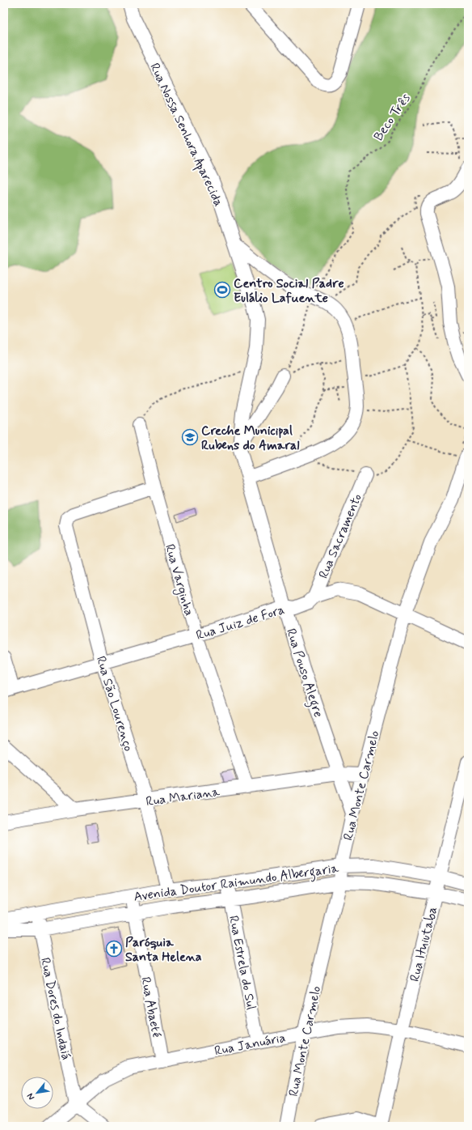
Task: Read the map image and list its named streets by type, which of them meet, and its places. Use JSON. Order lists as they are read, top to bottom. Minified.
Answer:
{"streets":{"street":["Rua Nossa Senhora Aparecida","Rua Sacramento","Rua Varginha","Rua Juiz de Fora","Rua Pouso Alegre","Rua São Lourenço","Rua Monte Carmelo","Rua Mariana","Avenida Doutor Raimundo Albergaria","Rua Ituiutaba","Rua Estrela do Sul","Rua Abaeté","Rua Dores do Indaiá","Rua Januária"],"path":["Beco Três"]},"crossings":[["Rua Nossa Senhora Aparecida","Rua Pouso Alegre"],["Rua Sacramento","Rua Juiz de Fora"],["Rua Varginha","Rua Juiz de Fora"],["Rua Varginha","Rua São Lourenço"],["Rua Varginha","Rua Mariana"],["Rua Juiz de Fora","Rua Pouso Alegre"],["Rua Juiz de Fora","Rua São Lourenço"],["Rua Juiz de Fora","Rua Monte Carmelo"],["Rua Pouso Alegre","Rua Monte Carmelo"],["Rua Pouso Alegre","Rua Mariana"],["Rua São Lourenço","Rua Mariana"],["Rua São Lourenço","Avenida Doutor Raimundo Albergaria"],["Rua Monte Carmelo","Rua Mariana"],["Rua Monte Carmelo","Avenida Doutor Raimundo Albergaria"],["Rua Monte Carmelo","Rua Januária"],["Avenida Doutor Raimundo Albergaria","Rua Ituiutaba"],["Avenida Doutor Raimundo Albergaria","Rua Estrela do Sul"],["Avenida Doutor Raimundo Albergaria","Rua Abaeté"],["Avenida Doutor Raimundo Albergaria","Rua Dores do Indaiá"],["Rua Ituiutaba","Rua Januária"],["Rua Estrela do Sul","Rua Januária"],["Rua Abaeté","Rua Januária"],["Rua Dores do Indaiá","Rua Januária"]],"places":{"sports":["Centro Social Padre Eulálio Lafuente"],"school or university":["Creche Municipal Rubens do Amaral"],"church":["Paróquia Santa Helena"]},"north":"bottom left"}
